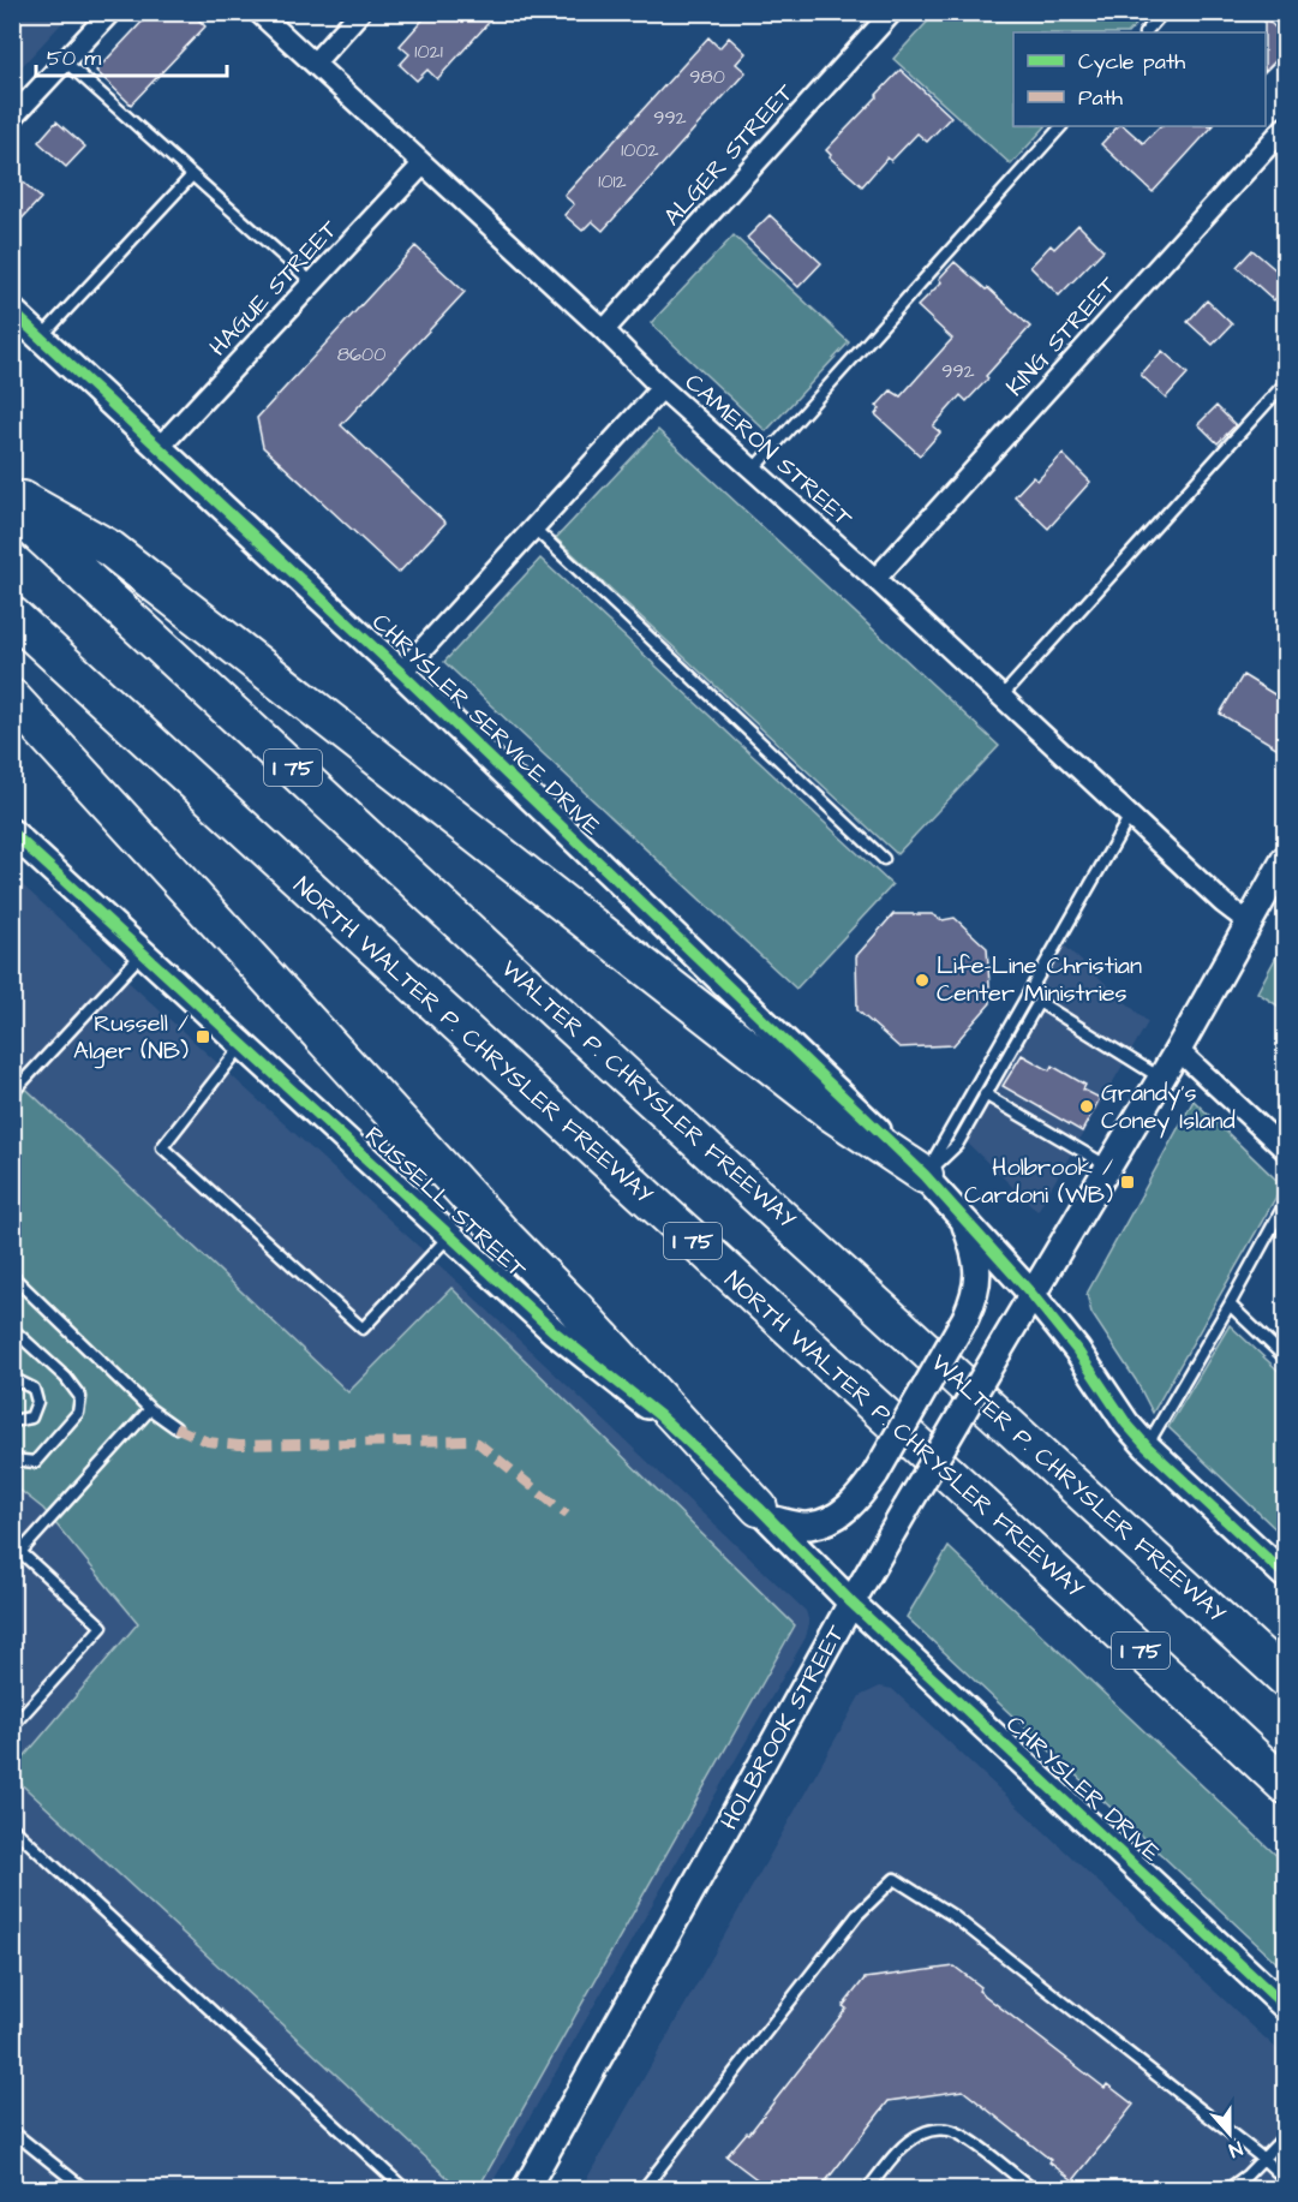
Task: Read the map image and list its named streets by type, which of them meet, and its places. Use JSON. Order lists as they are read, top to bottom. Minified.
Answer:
{"streets":{"highway":["I 75","NORTH WALTER P. CHRYSLER FREEWAY","WALTER P. CHRYSLER FREEWAY"],"street":["ALGER STREET","HAGUE STREET","KING STREET","CAMERON STREET","CHRYSLER SERVICE DRIVE","RUSSELL STREET","HOLBROOK STREET","CHRYSLER DRIVE"]},"crossings":[["ALGER STREET","CAMERON STREET"],["HAGUE STREET","CAMERON STREET"],["HAGUE STREET","CHRYSLER SERVICE DRIVE"],["KING STREET","CAMERON STREET"],["CAMERON STREET","HOLBROOK STREET"],["CHRYSLER SERVICE DRIVE","HOLBROOK STREET"],["RUSSELL STREET","HOLBROOK STREET"],["RUSSELL STREET","CHRYSLER DRIVE"],["HOLBROOK STREET","CHRYSLER DRIVE"]],"places":{"other":["Life-Line Christian Center Ministries","Grandy's Coney Island"],"transit":["Russell / Alger (NB)","Holbrook / Cardoni (WB)"]},"house_numbers":["1021","980","992","1002","1012","8600","992"],"legend":["Cycle path","Path"],"scale_bar":"50 m","north":"bottom"}
